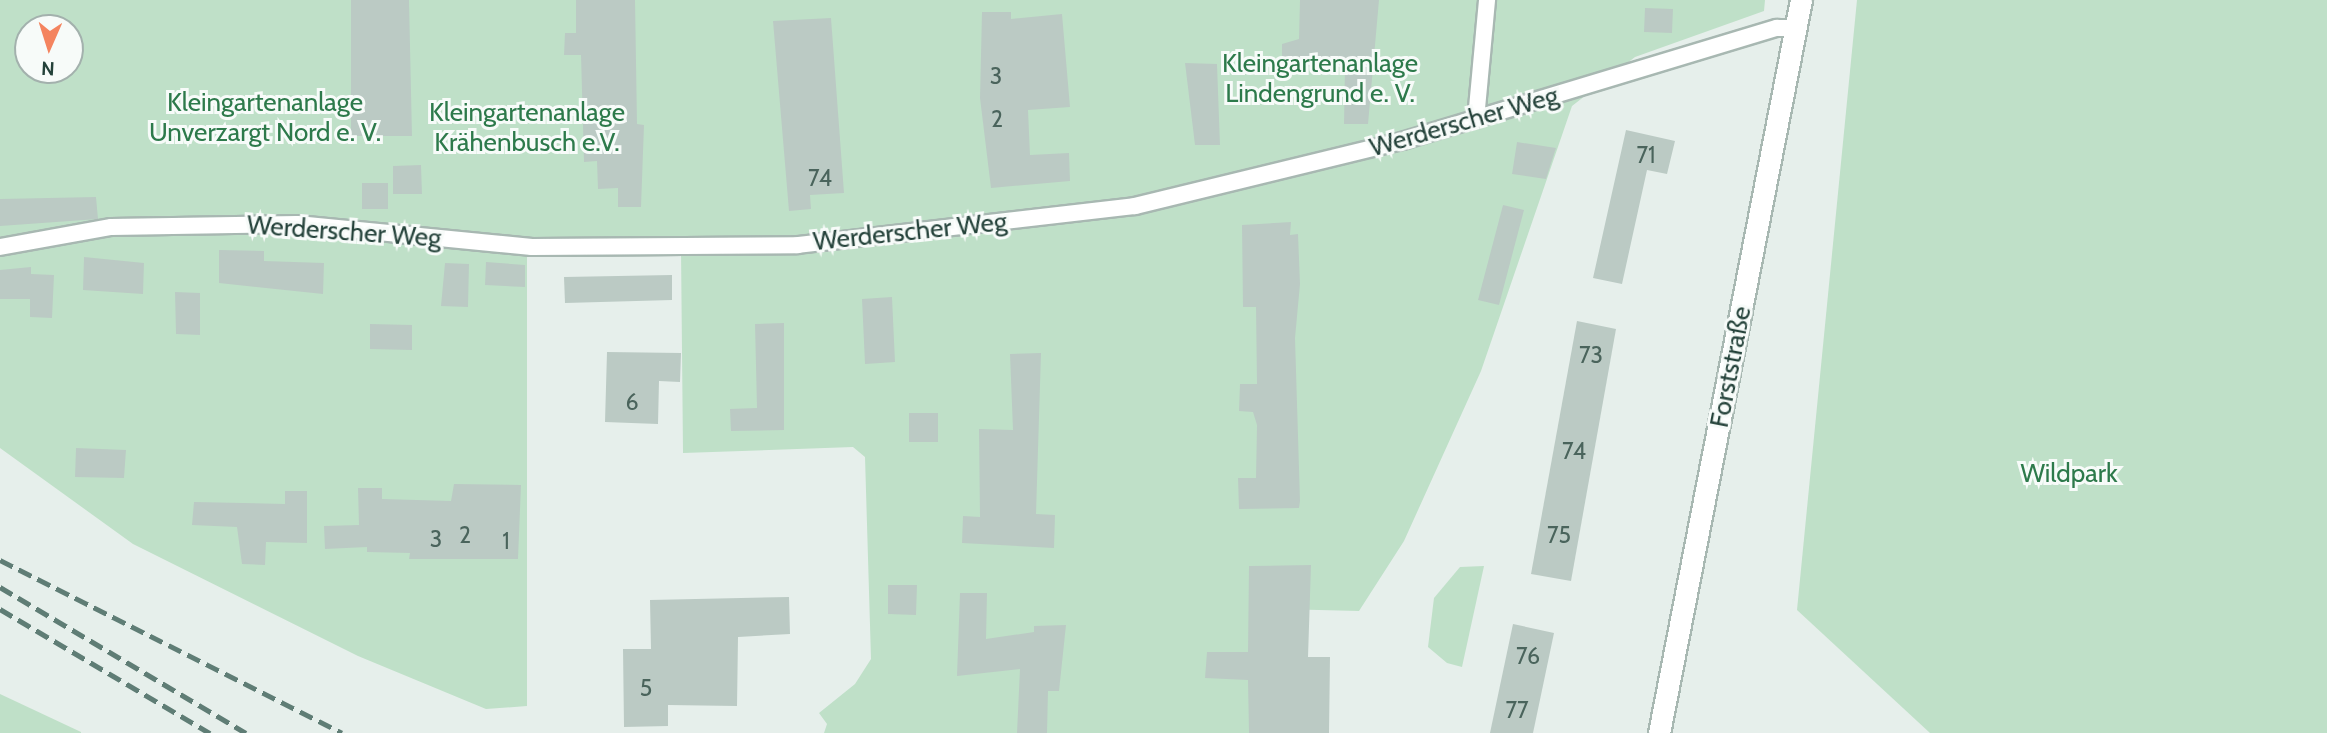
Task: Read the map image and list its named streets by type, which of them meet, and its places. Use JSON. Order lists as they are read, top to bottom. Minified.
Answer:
{"streets":{"street":["Forststraße"],"lane":["Werderscher Weg"]},"crossings":[["Werderscher Weg","Forststraße"]],"parks":["Kleingartenanlage Lindengrund e. V.","Kleingartenanlage Unverzargt Nord e. V.","Kleingartenanlage Krähenbusch e.V.","Wildpark"],"house_numbers":["3","2","71","74","73","6","74","2","75","3","1","76","5","77"],"north":"bottom"}
